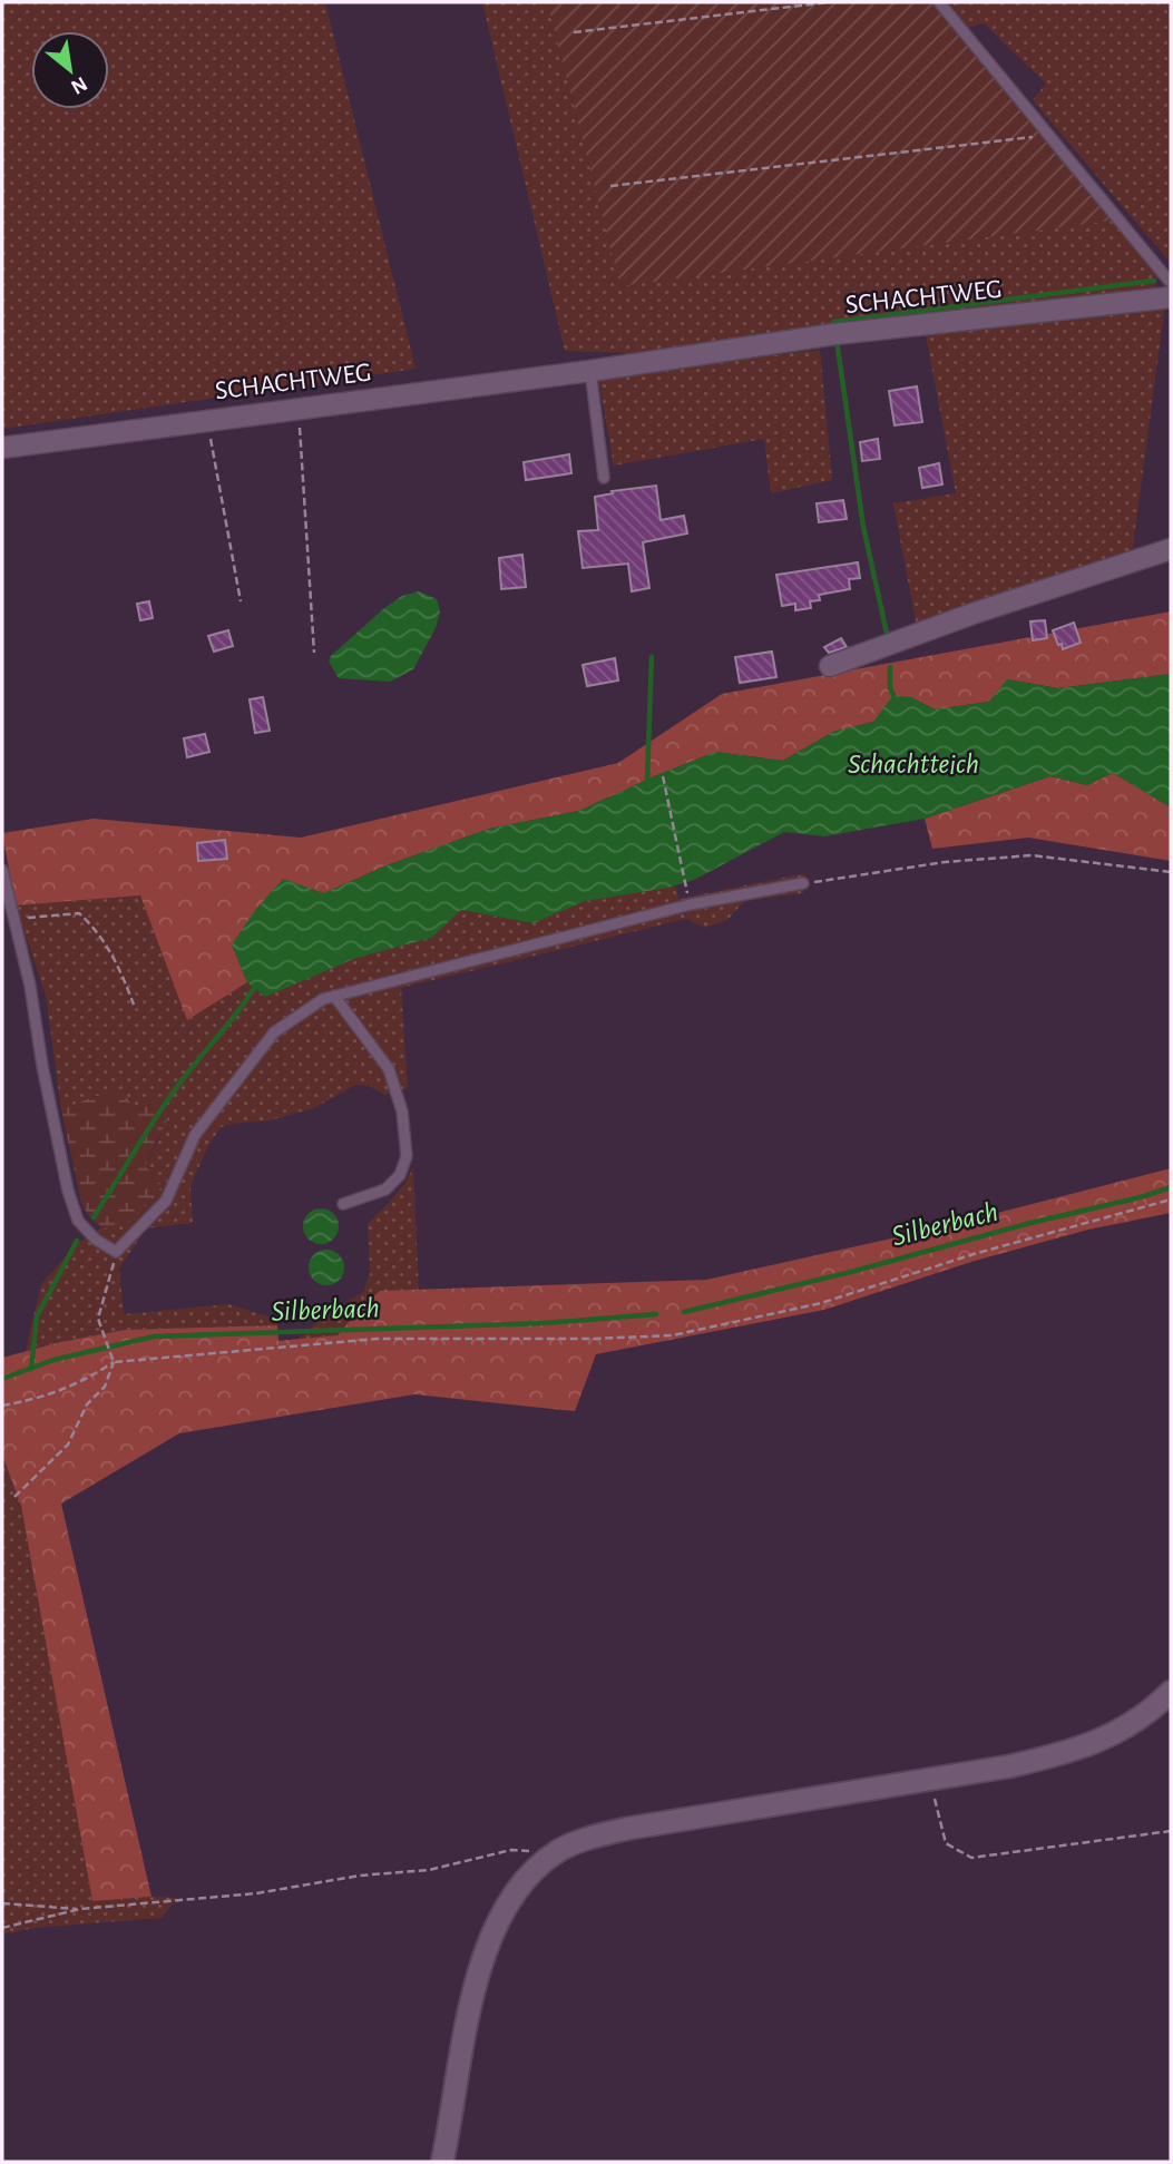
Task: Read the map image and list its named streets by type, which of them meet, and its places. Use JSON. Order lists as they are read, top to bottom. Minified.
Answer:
{"streets":{"street":["SCHACHTWEG"]},"water":["Schachtteich","Silberbach"],"north":"bottom right"}
